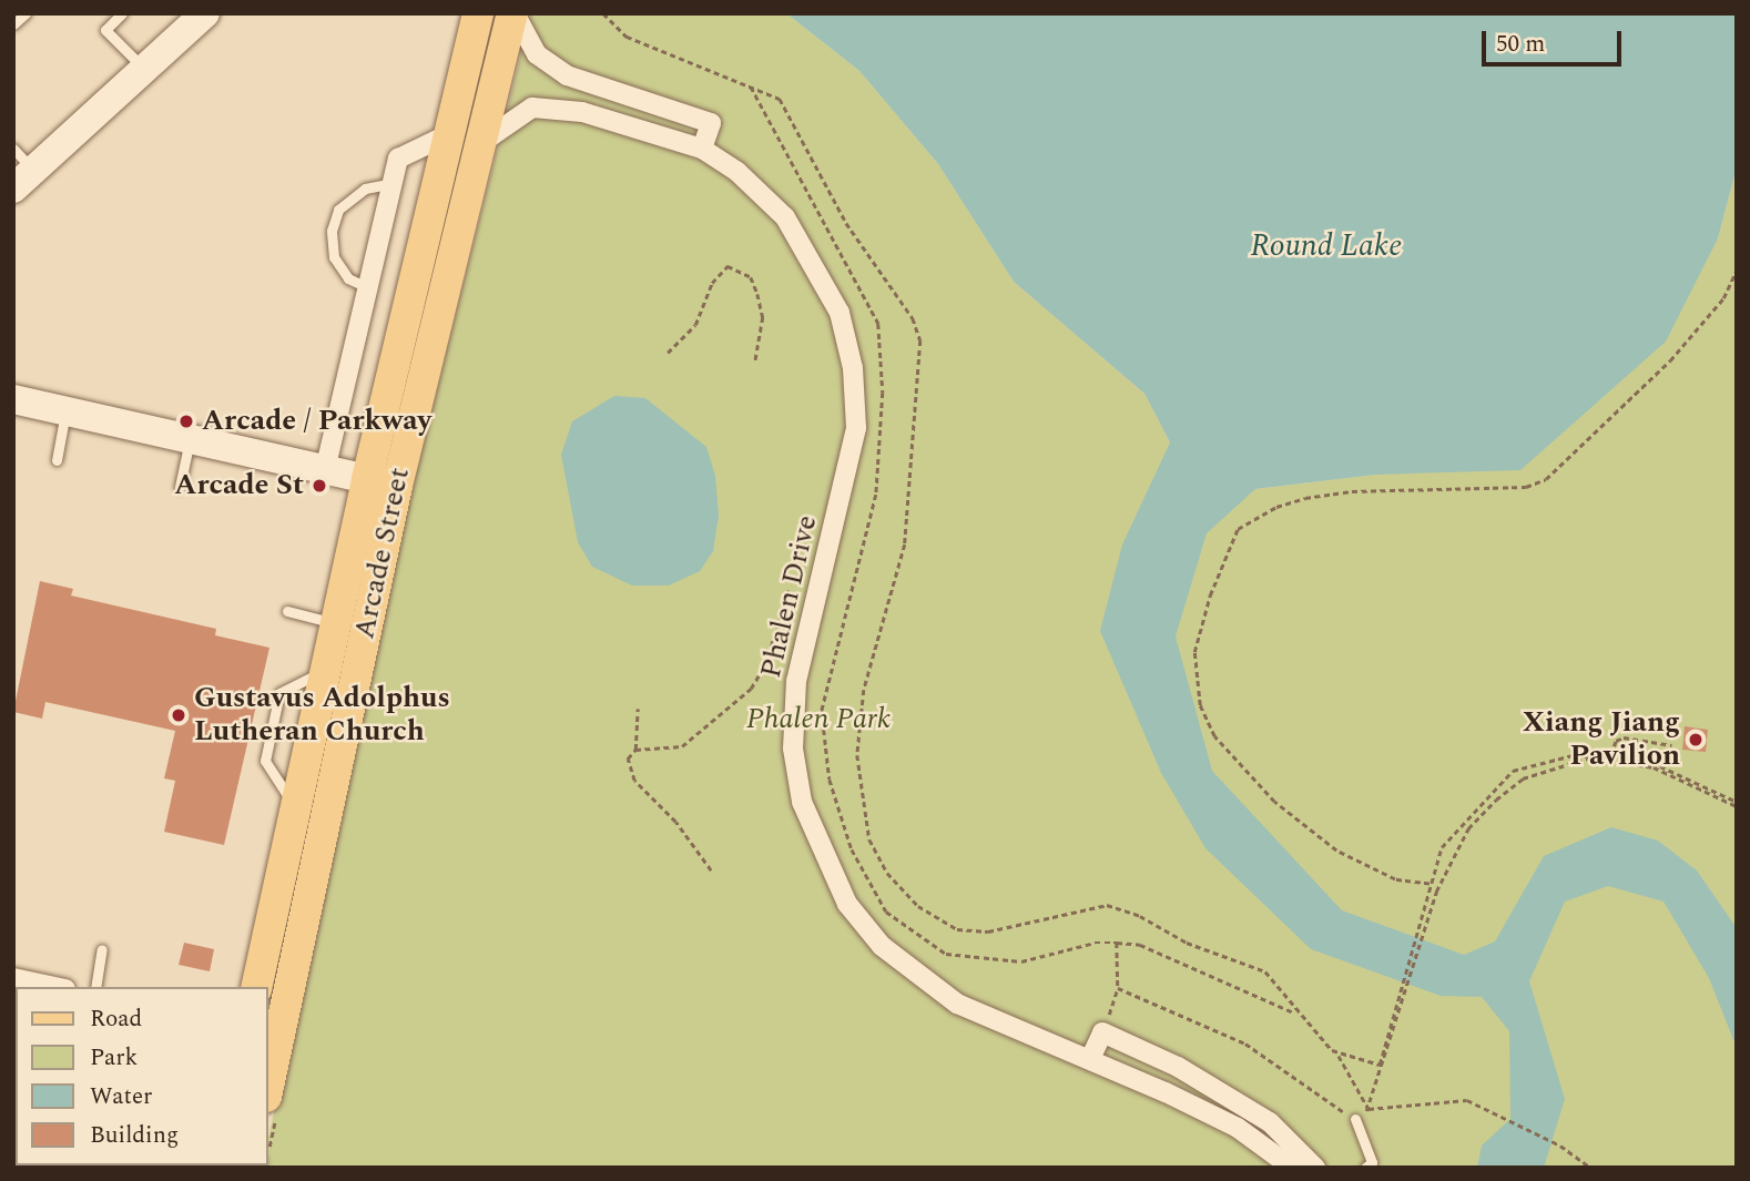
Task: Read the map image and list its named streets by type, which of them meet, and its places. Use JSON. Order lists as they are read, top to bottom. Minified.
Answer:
{"streets":{"main road":["Arcade Street"],"street":["Phalen Drive"]},"crossings":[["Arcade Street","Phalen Drive"]],"water":["Round Lake"],"parks":["Phalen Park"],"places":["Arcade / Parkway","Arcade St","Gustavus Adolphus Lutheran Church","Xiang Jiang Pavilion"],"legend":["Road","Park","Water","Building"],"scale_bar":"50 m"}
